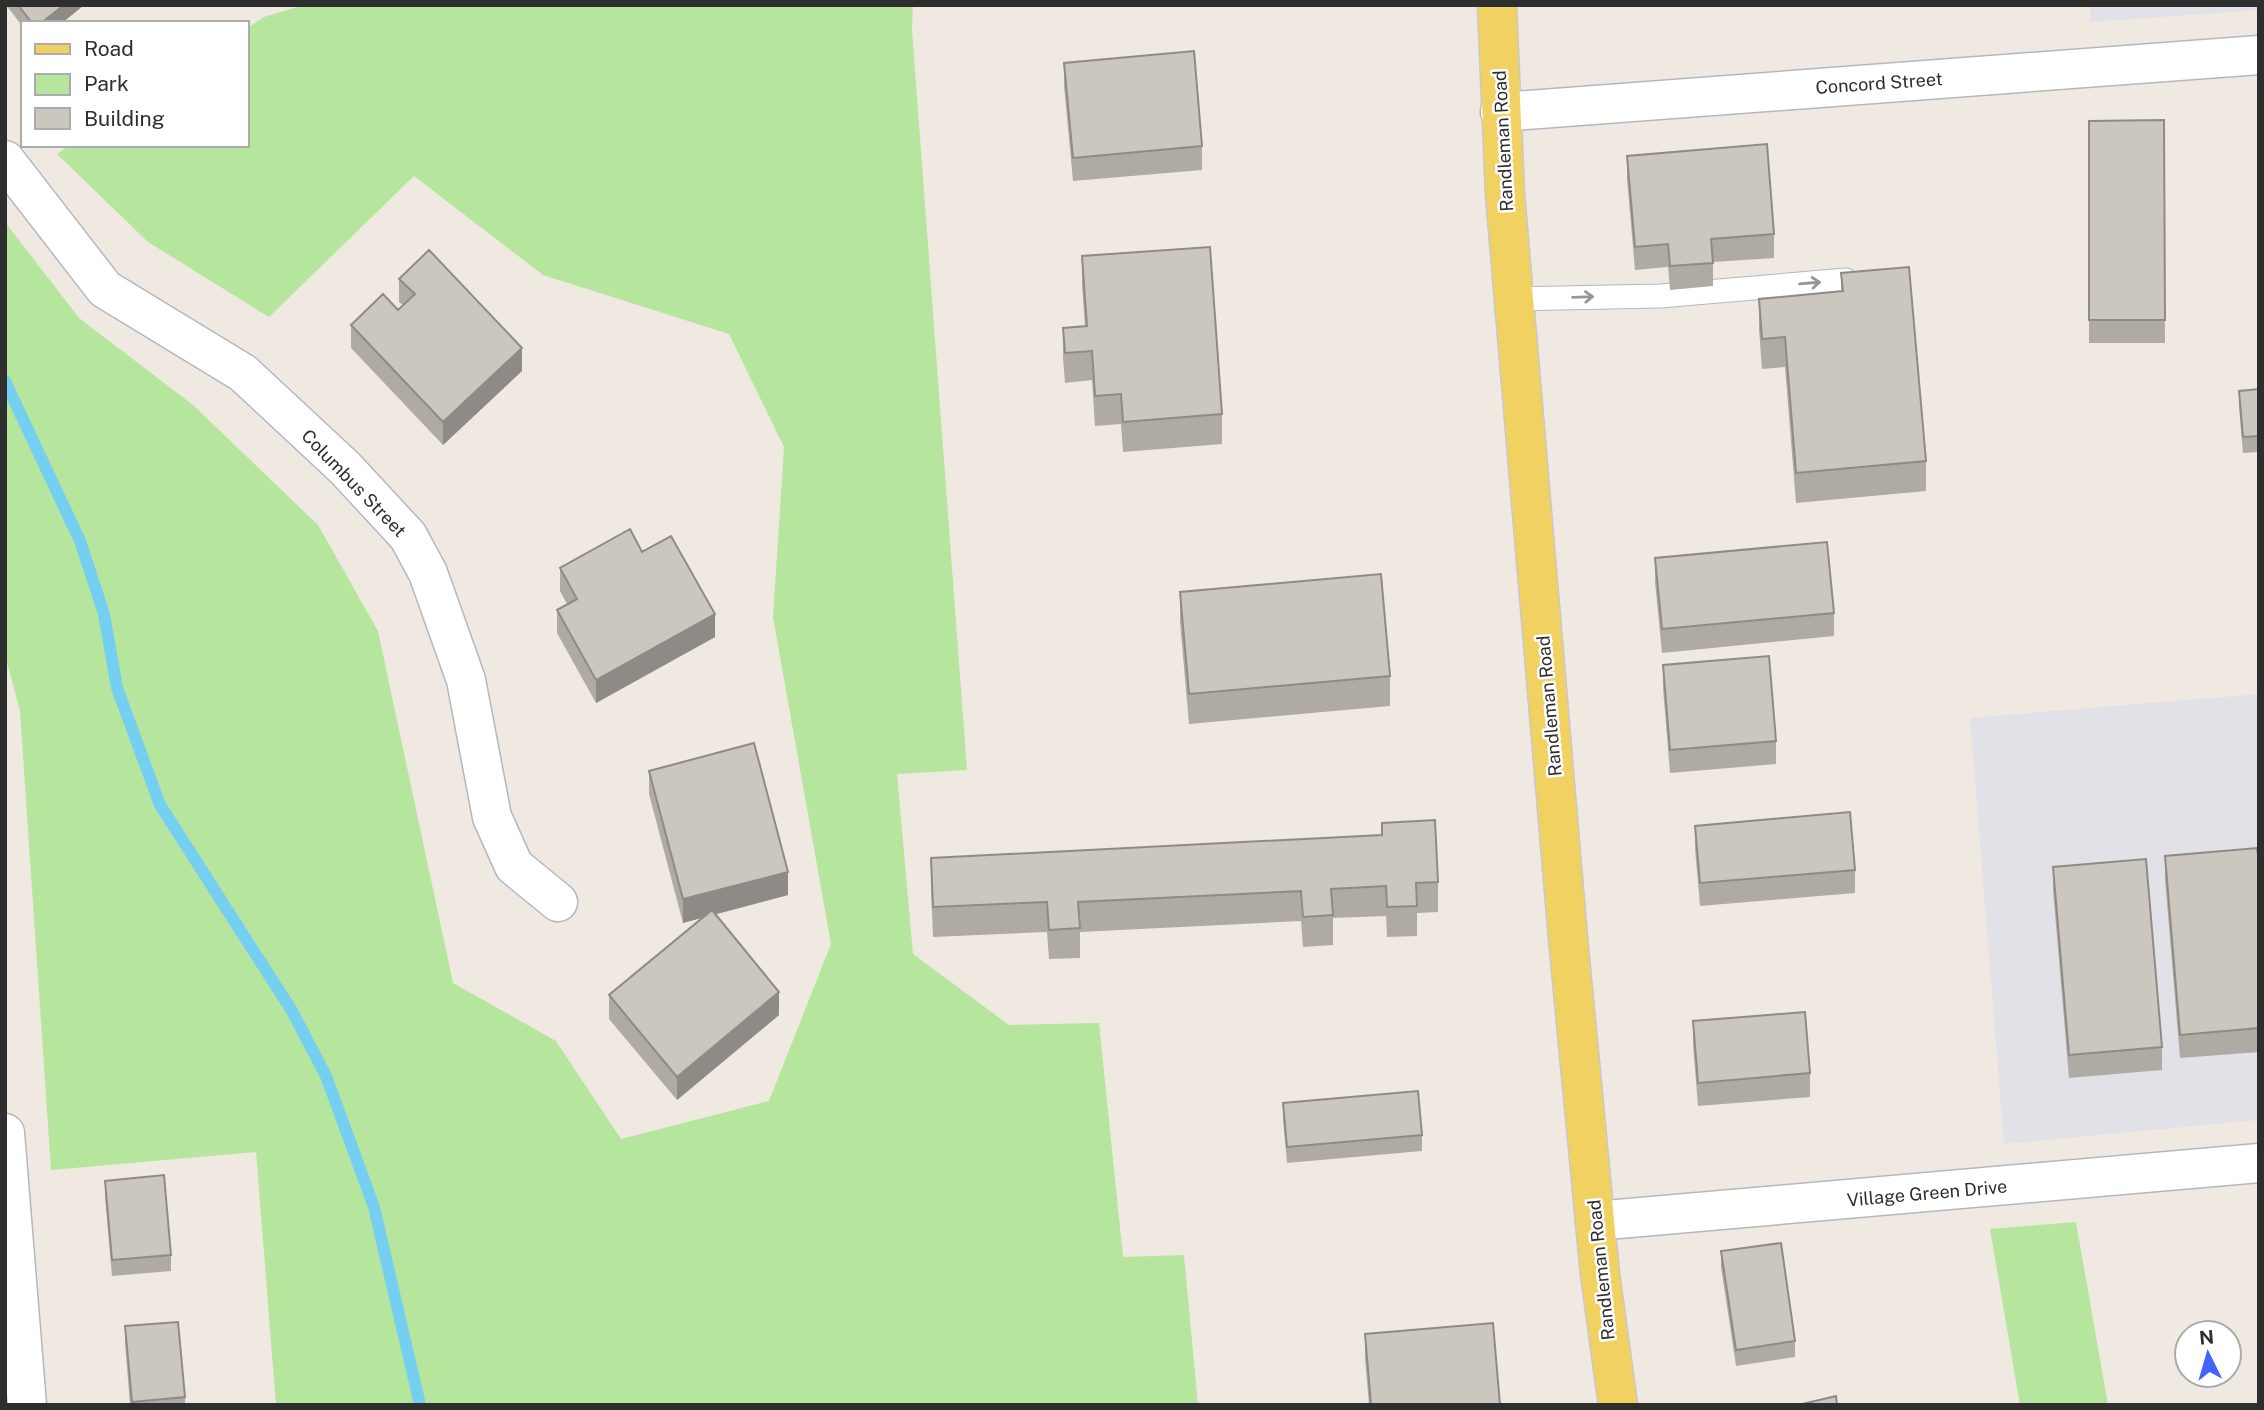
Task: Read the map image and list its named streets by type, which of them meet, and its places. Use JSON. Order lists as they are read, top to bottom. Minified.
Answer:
{"streets":{"main road":["Randleman Road"],"street":["Concord Street","Columbus Street","Village Green Drive"]},"crossings":[["Concord Street","Randleman Road"],["Randleman Road","Village Green Drive"]],"legend":["Road","Park","Building"],"north":"top"}
